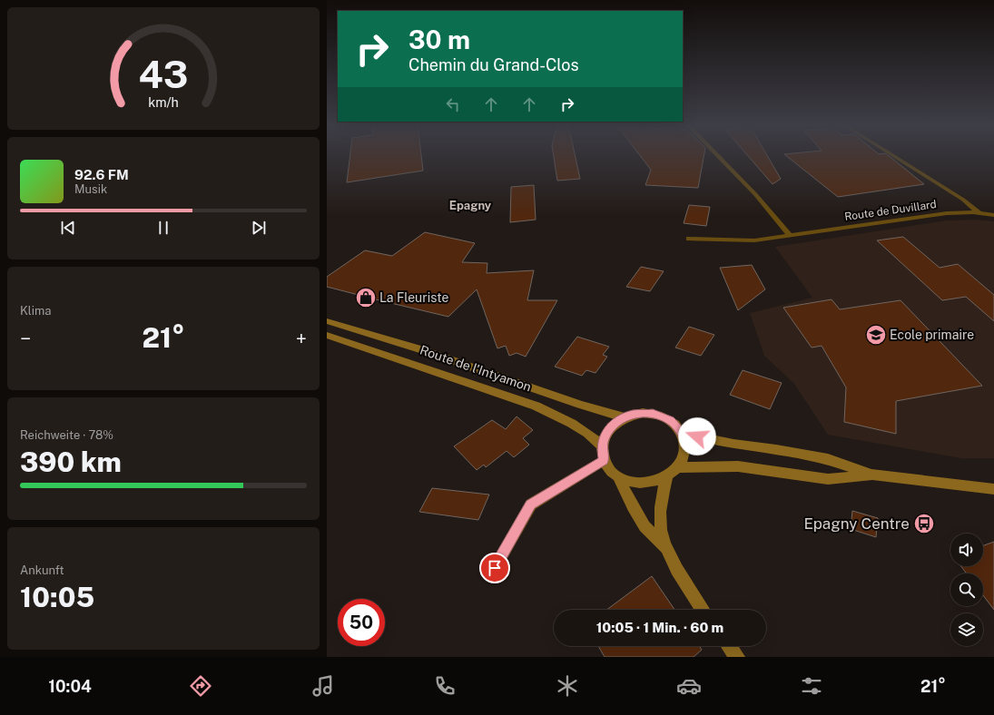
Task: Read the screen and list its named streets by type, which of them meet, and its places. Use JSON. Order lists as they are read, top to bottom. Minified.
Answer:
{"streets":{"main road":["Route de l'Intyamon"],"street":["Route de Duvillard"]},"districts":["Epagny"],"places":{"shop":["La Fleuriste"],"school or university":["Ecole primaire"],"bus stop":["Epagny Centre"]},"page":{"turn":["30 m","Chemin du Grand-Clos"],"song":["92.6 FM","Musik"],"tile":["Klima",["Reichweite · 78%","390 km"],["Ankunft","10:05"]],"heat":["−","21°","+"],"limit":"50","trip":"10:05 · 1 Min. · 60 m","tabs":["10:04","21°"],"gauge":["43","km/h"]}}
